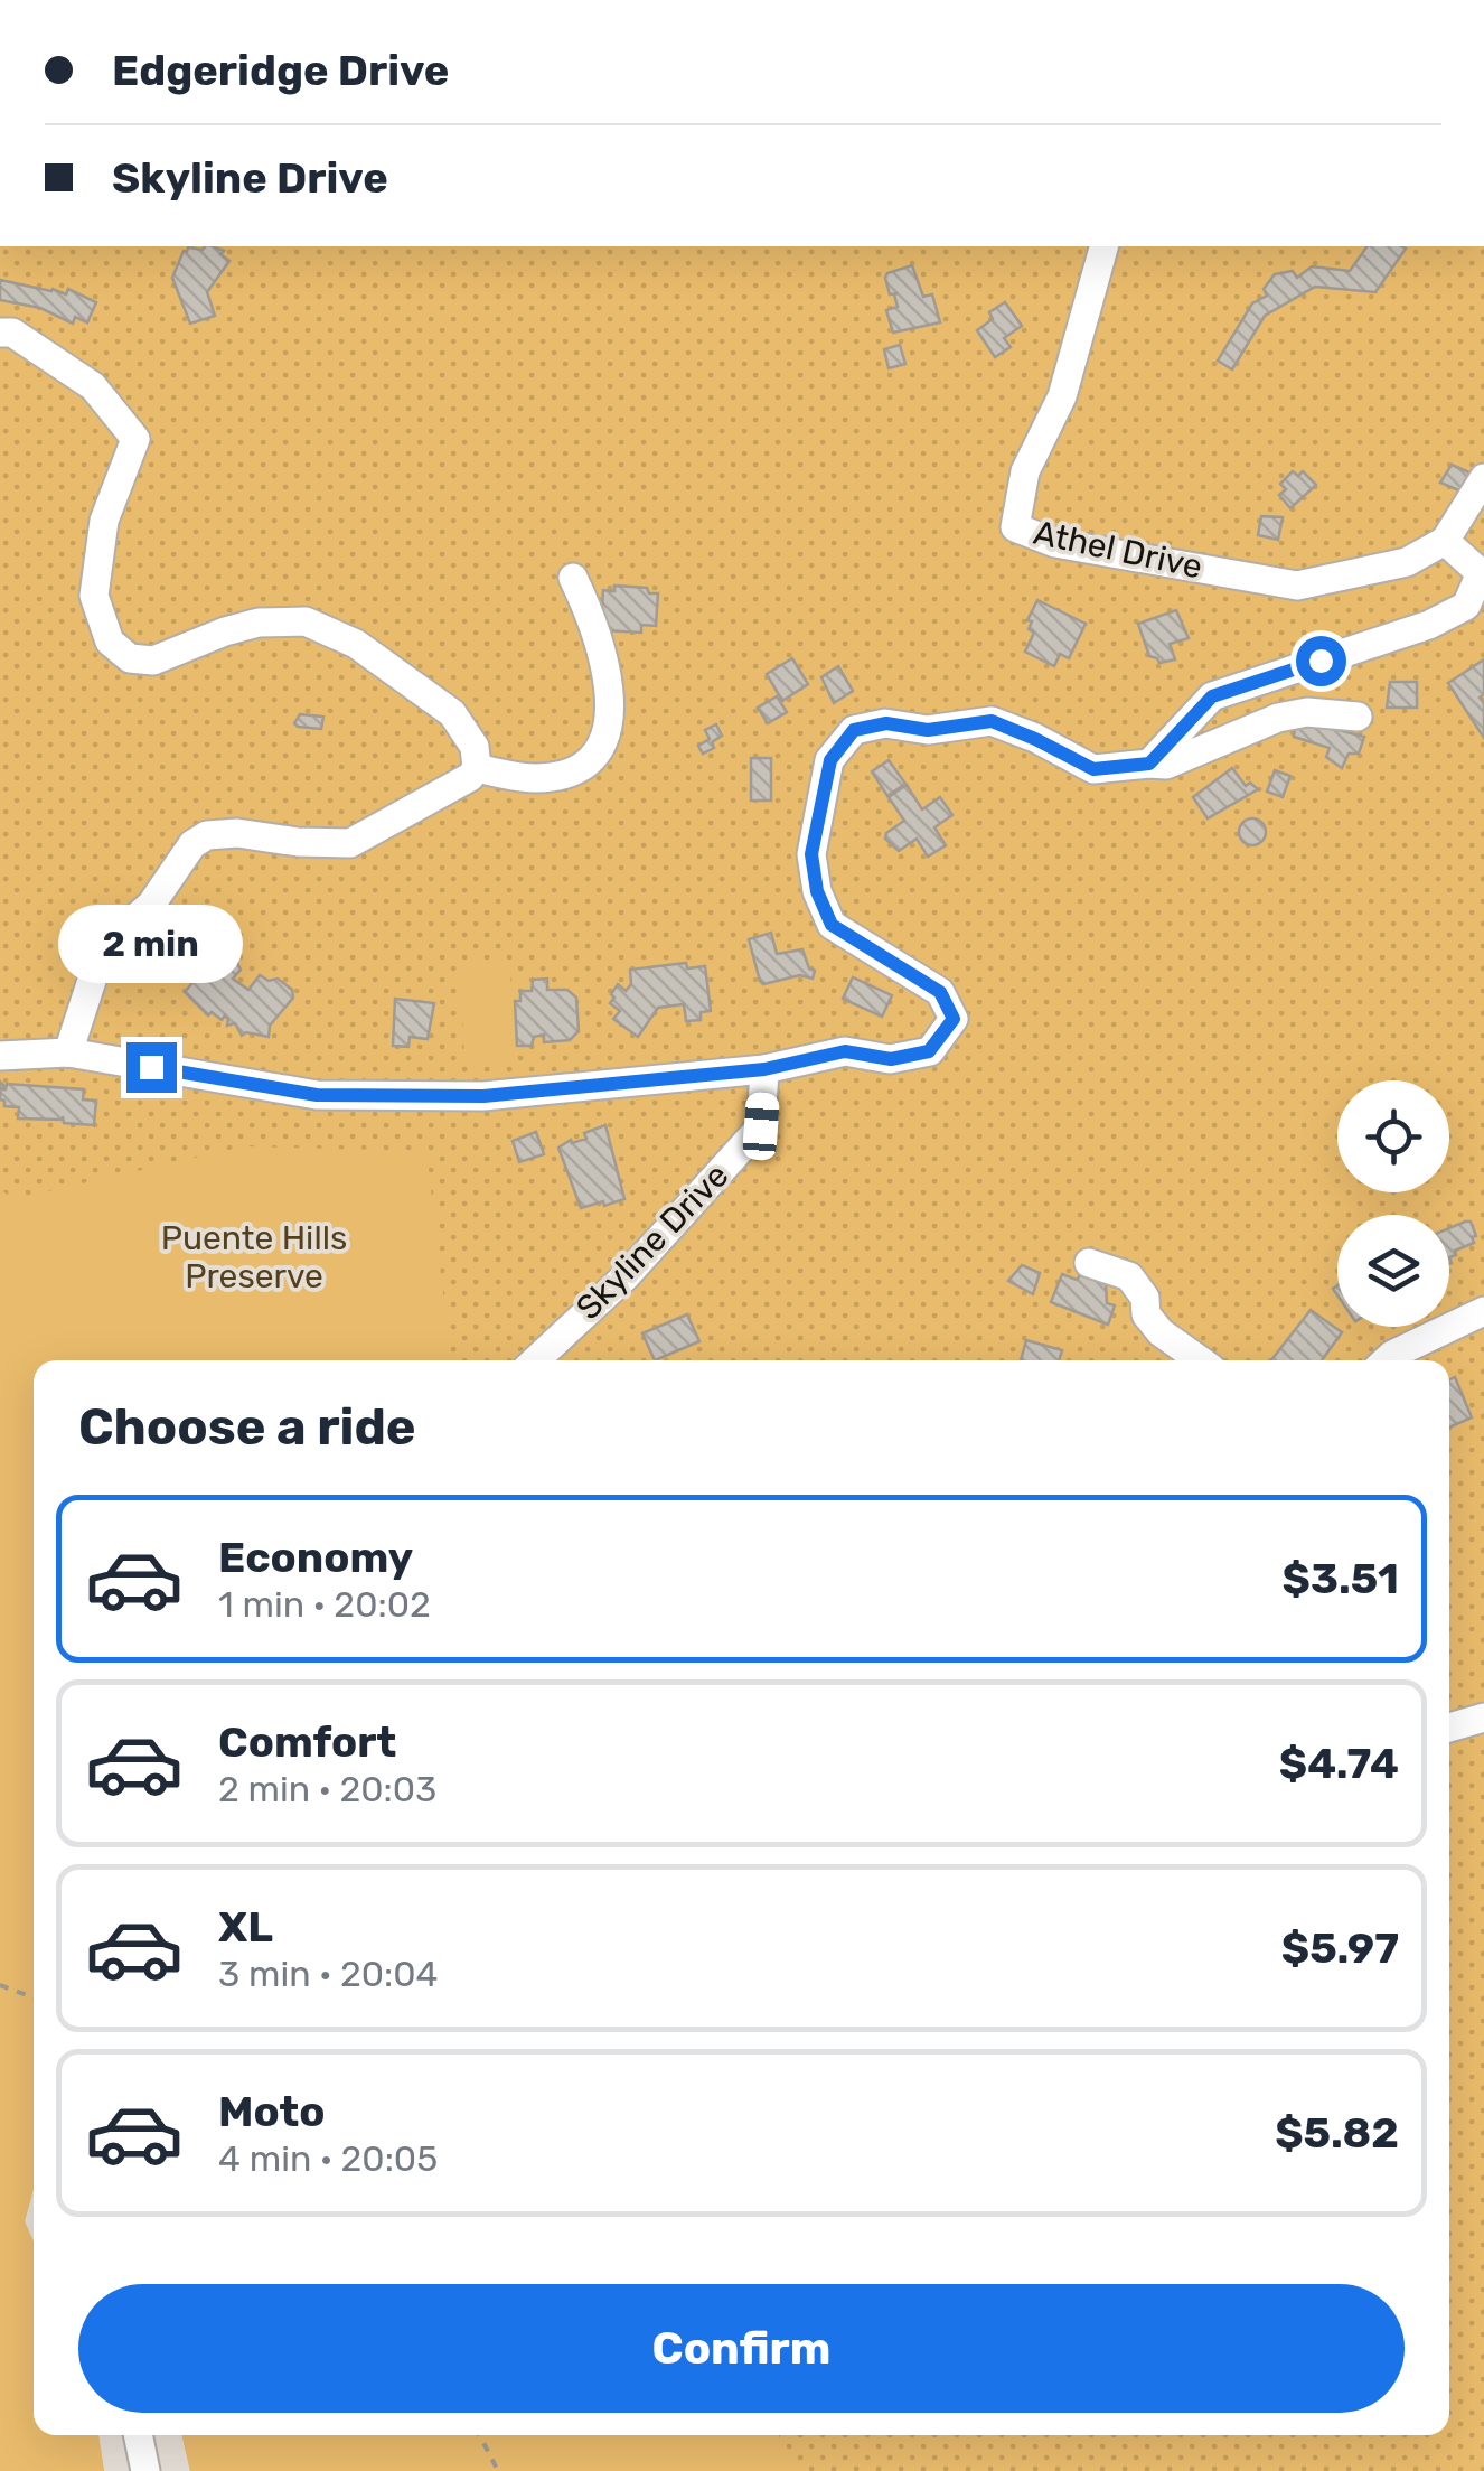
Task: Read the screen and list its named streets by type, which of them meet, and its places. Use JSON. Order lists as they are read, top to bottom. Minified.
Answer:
{"streets":{"street":["Athel Drive","Skyline Drive"]},"parks":["Puente Hills Preserve"],"page":{"banner":["Edgeridge Drive","Skyline Drive"],"bubble":"2 min","heading":"Choose a ride","list":[{"name":"Economy","note":"1 min · 20:02","value":"$3.51"},{"name":"Comfort","note":"2 min · 20:03","value":"$4.74"},{"name":"XL","note":"3 min · 20:04","value":"$5.97"},{"name":"Moto","note":"4 min · 20:05","value":"$5.82"}],"buttons":"Confirm"}}
